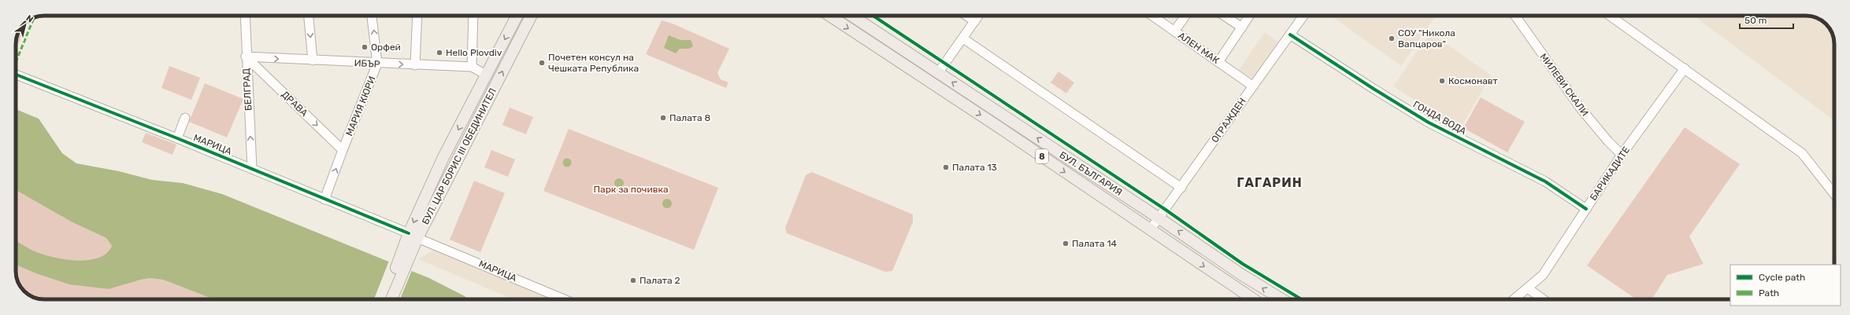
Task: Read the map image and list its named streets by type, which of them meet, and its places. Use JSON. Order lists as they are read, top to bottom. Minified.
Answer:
{"streets":{"main road":["БУЛ. ЦАР БОРИС III ОБЕДИНИТЕЛ","8","БУЛ. БЪЛГАРИЯ"],"street":["АЛЕН МАК","ИБЪР","МИЛЕВИ СКАЛИ","БЕЛГРАД","ДРАВА","МАРИЯ КЮРИ","ГОНДА ВОДА","ОГРАЖДЕН","МАРИЦА","БАРИКАДИТЕ"]},"crossings":[["АЛЕН МАК","ОГРАЖДЕН"],["ИБЪР","БЕЛГРАД"],["ИБЪР","ДРАВА"],["ИБЪР","МАРИЯ КЮРИ"],["ИБЪР","БУЛ. ЦАР БОРИС III ОБЕДИНИТЕЛ"],["МИЛЕВИ СКАЛИ","БАРИКАДИТЕ"],["БЕЛГРАД","ДРАВА"],["БЕЛГРАД","МАРИЦА"],["ДРАВА","МАРИЯ КЮРИ"],["МАРИЯ КЮРИ","МАРИЦА"],["ГОНДА ВОДА","ОГРАЖДЕН"],["ГОНДА ВОДА","БАРИКАДИТЕ"],["ОГРАЖДЕН","8"],["ОГРАЖДЕН","БУЛ. БЪЛГАРИЯ"],["МАРИЦА","БУЛ. ЦАР БОРИС III ОБЕДИНИТЕЛ"]],"one_way":["ИБЪР","БЕЛГРАД","ДРАВА"],"districts":["ГАГАРИН"],"parks":["Парк за почивка"],"places":["СОУ \"Никола Вапцаров\"","Орфей","Hello Plovdiv","Почетен консул на Чешката Република","Космонавт","Палата 8","Палата 13","Палата 14","Палата 2"],"legend":["Cycle path","Path"],"scale_bar":"50 m","north":"top right"}
